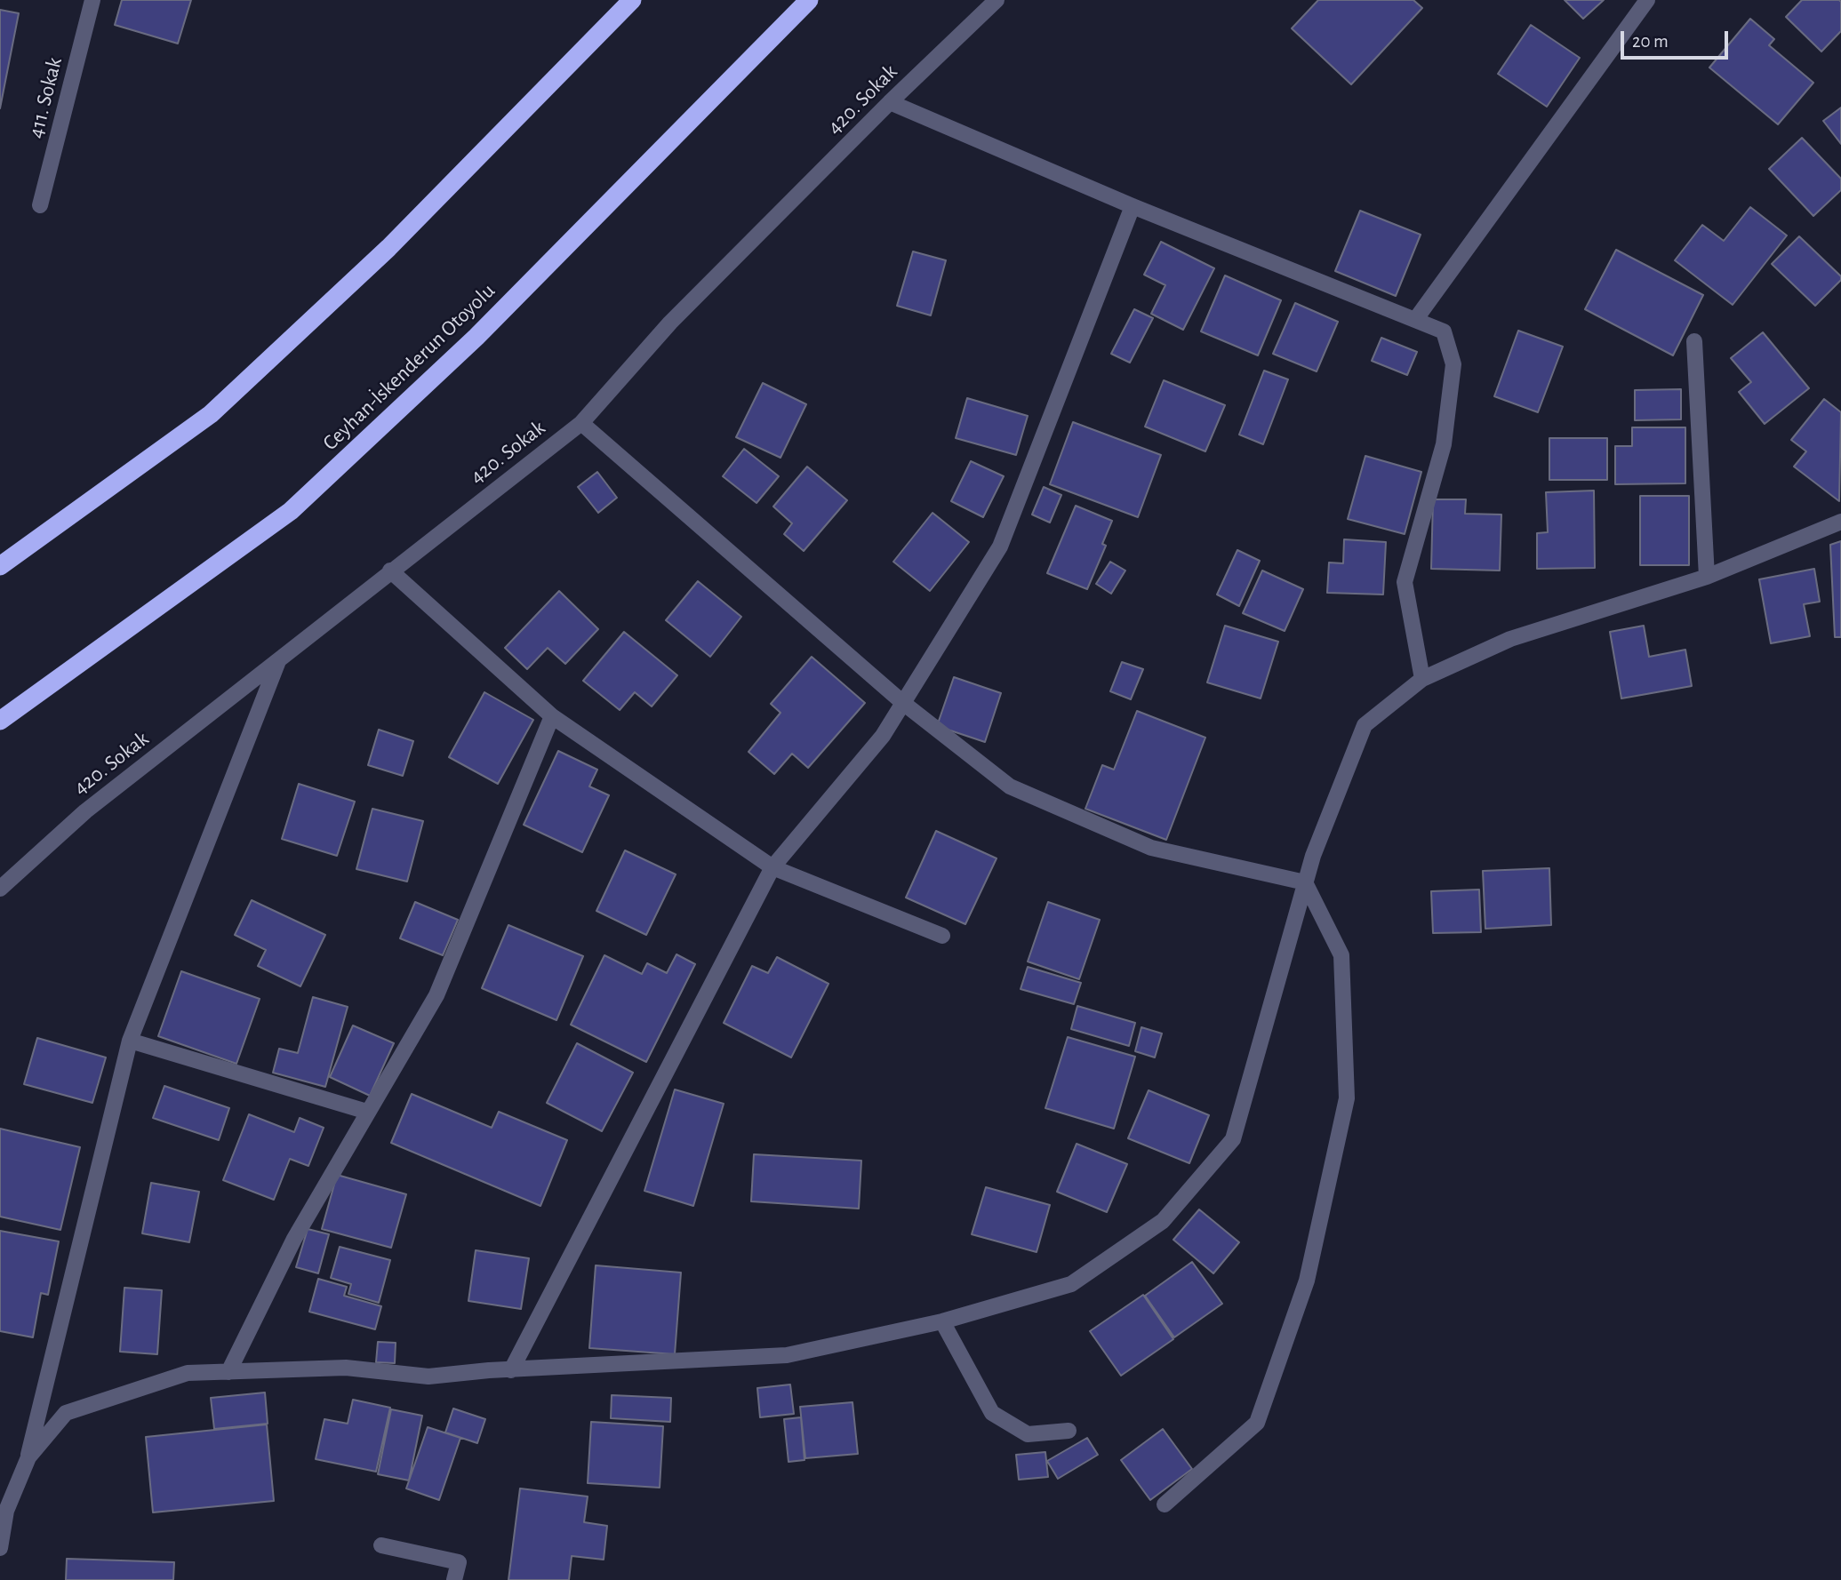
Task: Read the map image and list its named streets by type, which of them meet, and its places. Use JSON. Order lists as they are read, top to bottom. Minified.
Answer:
{"streets":{"highway":["Ceyhan-İskenderun Otoyolu"],"street":["411. Sokak","420. Sokak"]},"scale_bar":"20 m"}
